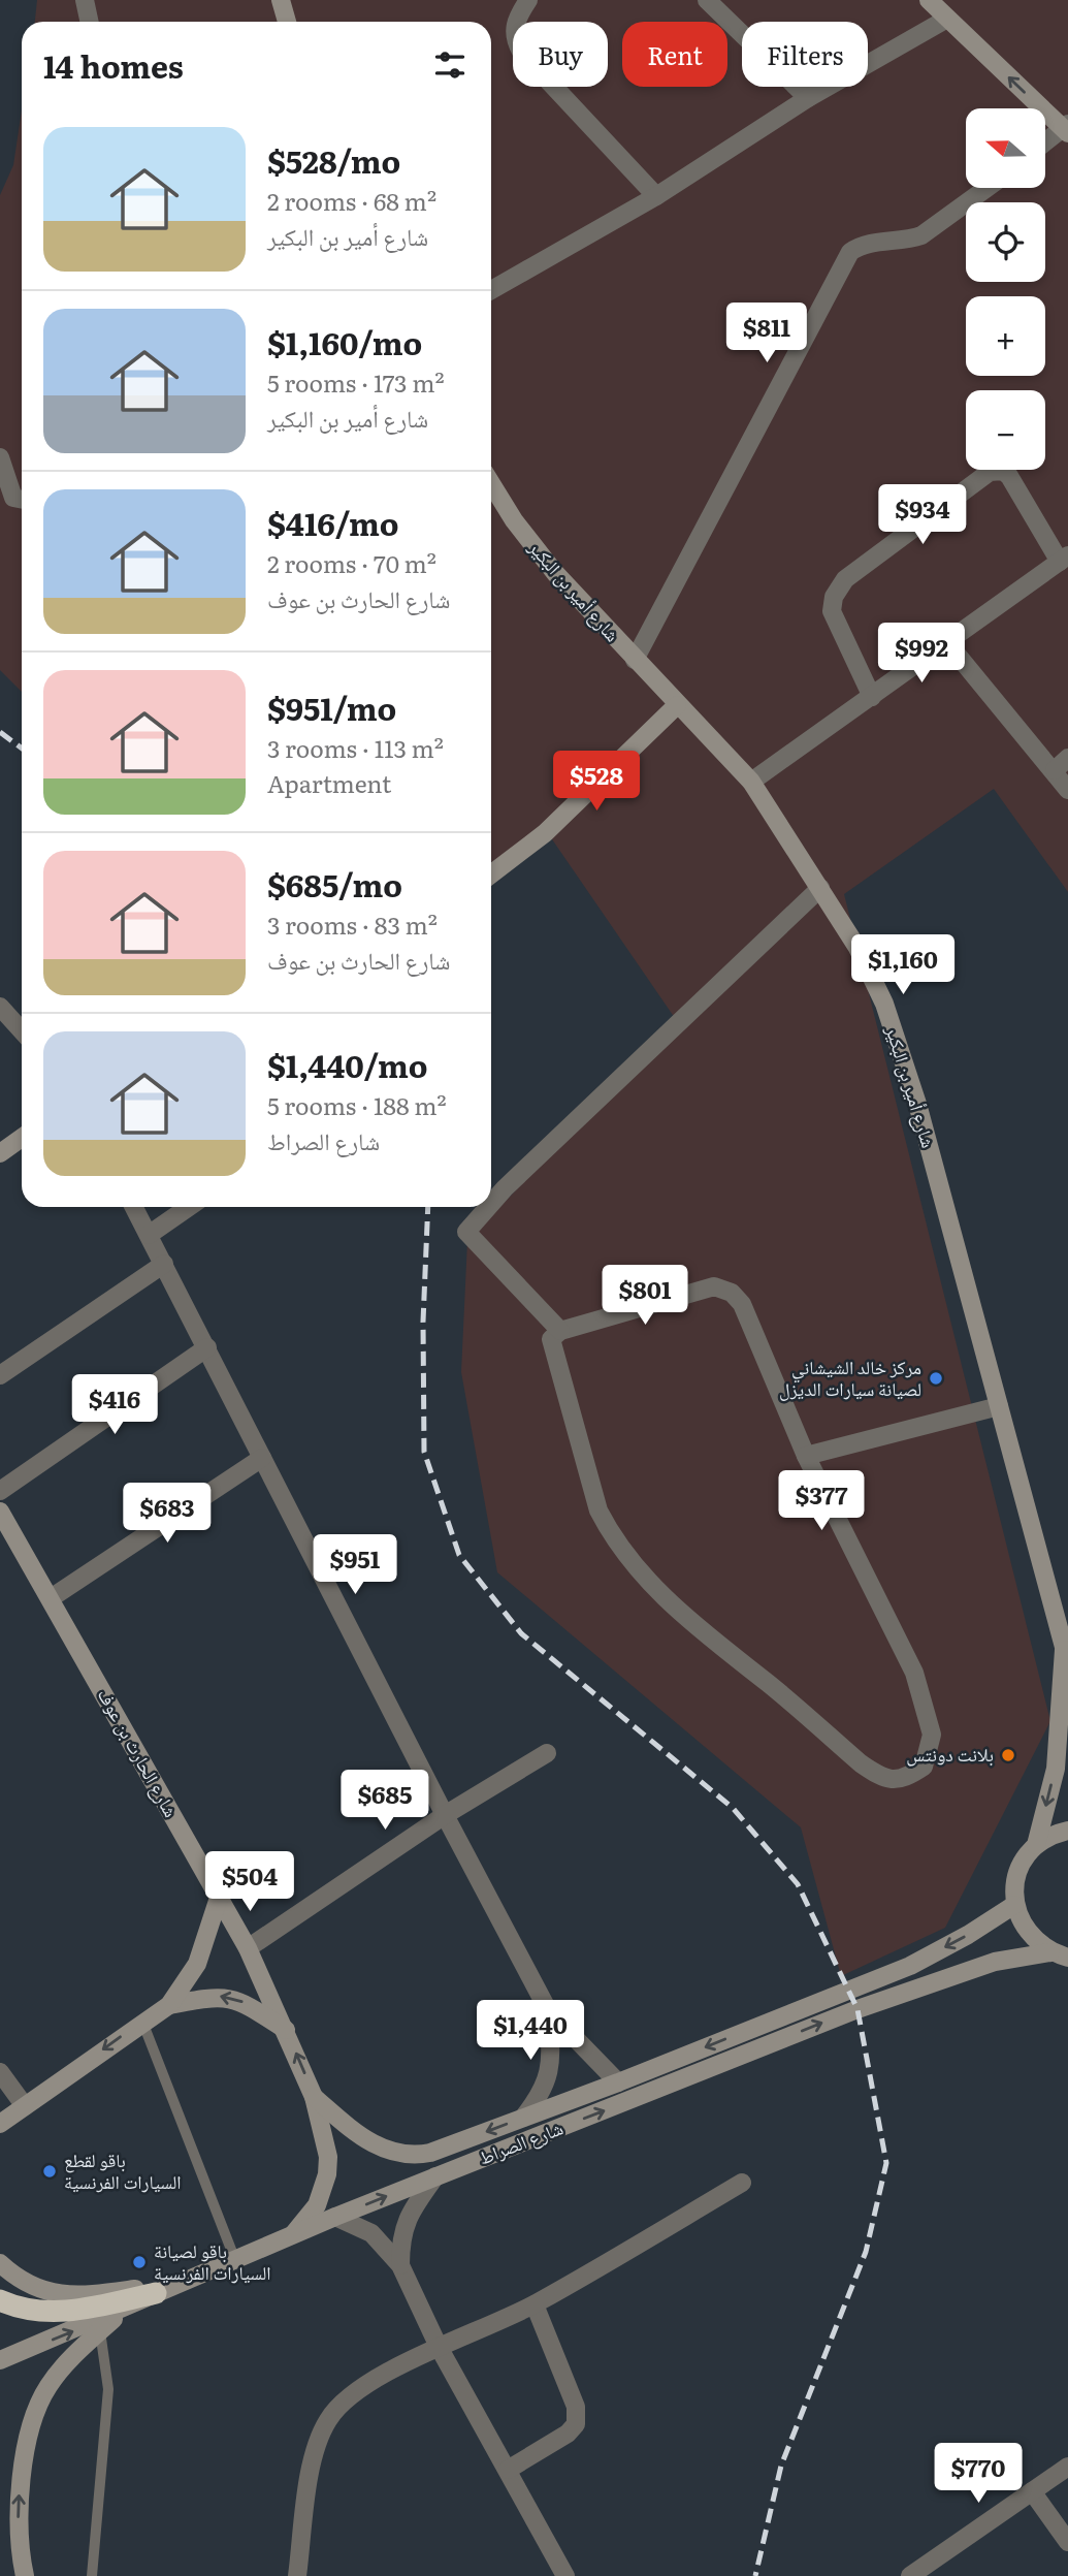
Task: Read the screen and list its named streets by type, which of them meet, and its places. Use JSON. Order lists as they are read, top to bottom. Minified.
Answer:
{"streets":{"main road":["شارع أمير بن البكير","شارع الحارث بن عوف","شارع الصراط"]},"crossings":[["شارع أمير بن البكير","شارع الصراط"],["شارع الحارث بن عوف","شارع الصراط"]],"places":["مركز خالد الشيشاني لصيانة سيارات الديزل","بلانت دونتس","باقو لقطع السيارات الفرنسية","باقو لصيانة السيارات الفرنسية"],"north":"left","page":{"chip":["Buy","Rent","Filters"],"heading":"14 homes","map_buttons":["+","−"],"list":[{"name":"$528/mo","note":"2 rooms · 68 m² · شارع أمير بن البكير"},{"name":"$1,160/mo","note":"5 rooms · 173 m² · شارع أمير بن البكير"},{"name":"$416/mo","note":"2 rooms · 70 m² · شارع الحارث بن عوف"},{"name":"$951/mo","note":"3 rooms · 113 m² · Apartment"},{"name":"$685/mo","note":"3 rooms · 83 m² · شارع الحارث بن عوف"},{"name":"$1,440/mo","note":"5 rooms · 188 m² · شارع الصراط"}],"price":["$811","$934","$992","$528","$1,160","$801","$416","$377","$683","$951","$685","$504","$1,440","$770"]}}
